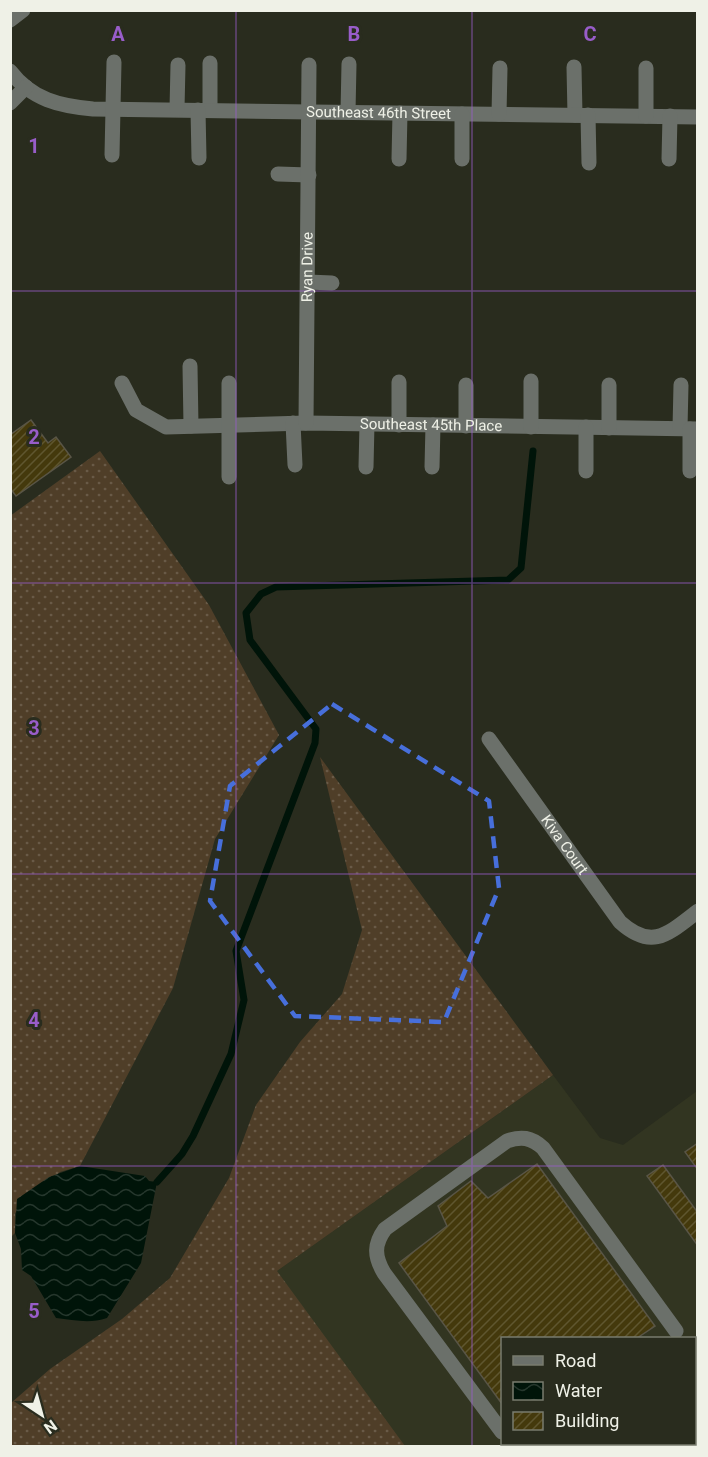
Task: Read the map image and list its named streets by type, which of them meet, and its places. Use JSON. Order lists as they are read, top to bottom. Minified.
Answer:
{"streets":{"street":["Southeast 46th Street","Ryan Drive","Southeast 45th Place","Kiva Court"]},"crossings":[["Southeast 46th Street","Ryan Drive"],["Ryan Drive","Southeast 45th Place"]],"legend":["Road","Water","Building"],"north":"bottom right","grid":{"columns":["A","B","C"],"rows":["1","2","3","4","5"]}}
